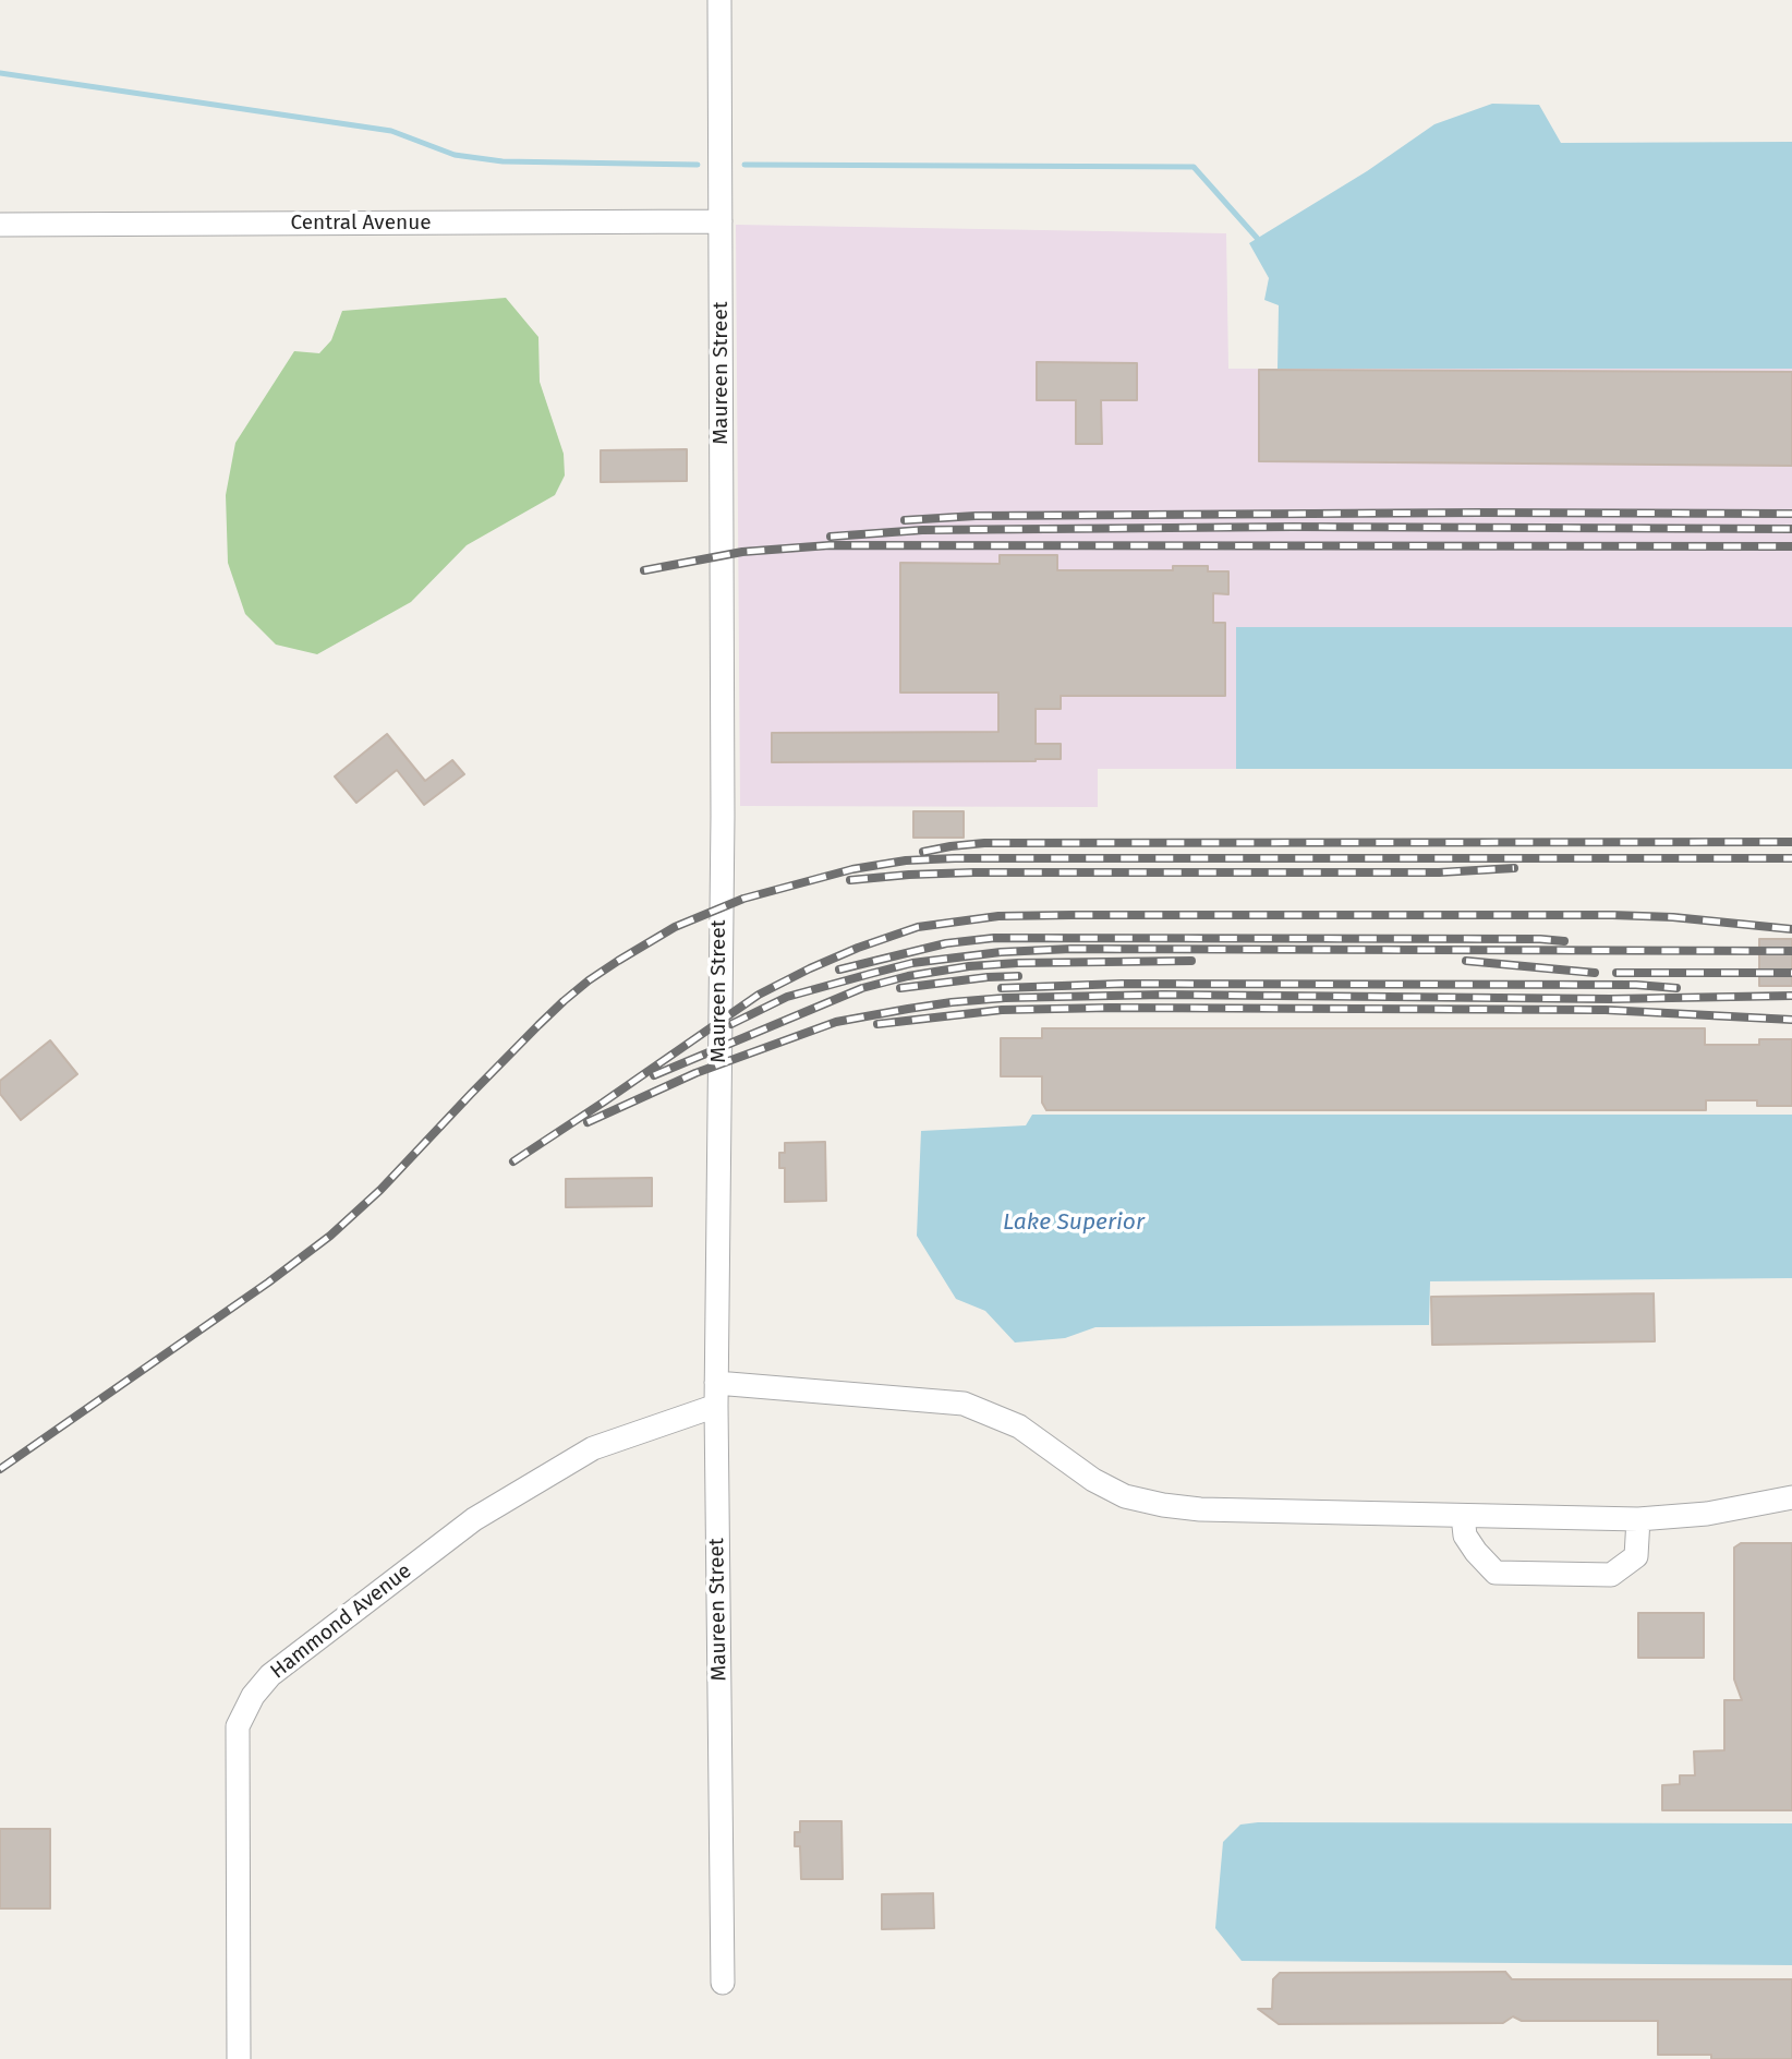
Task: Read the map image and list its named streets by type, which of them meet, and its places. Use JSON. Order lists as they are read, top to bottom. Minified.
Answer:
{"streets":{"street":["Central Avenue","Maureen Street","Hammond Avenue"]},"crossings":[["Central Avenue","Maureen Street"],["Maureen Street","Hammond Avenue"]],"water":["Lake Superior"]}
